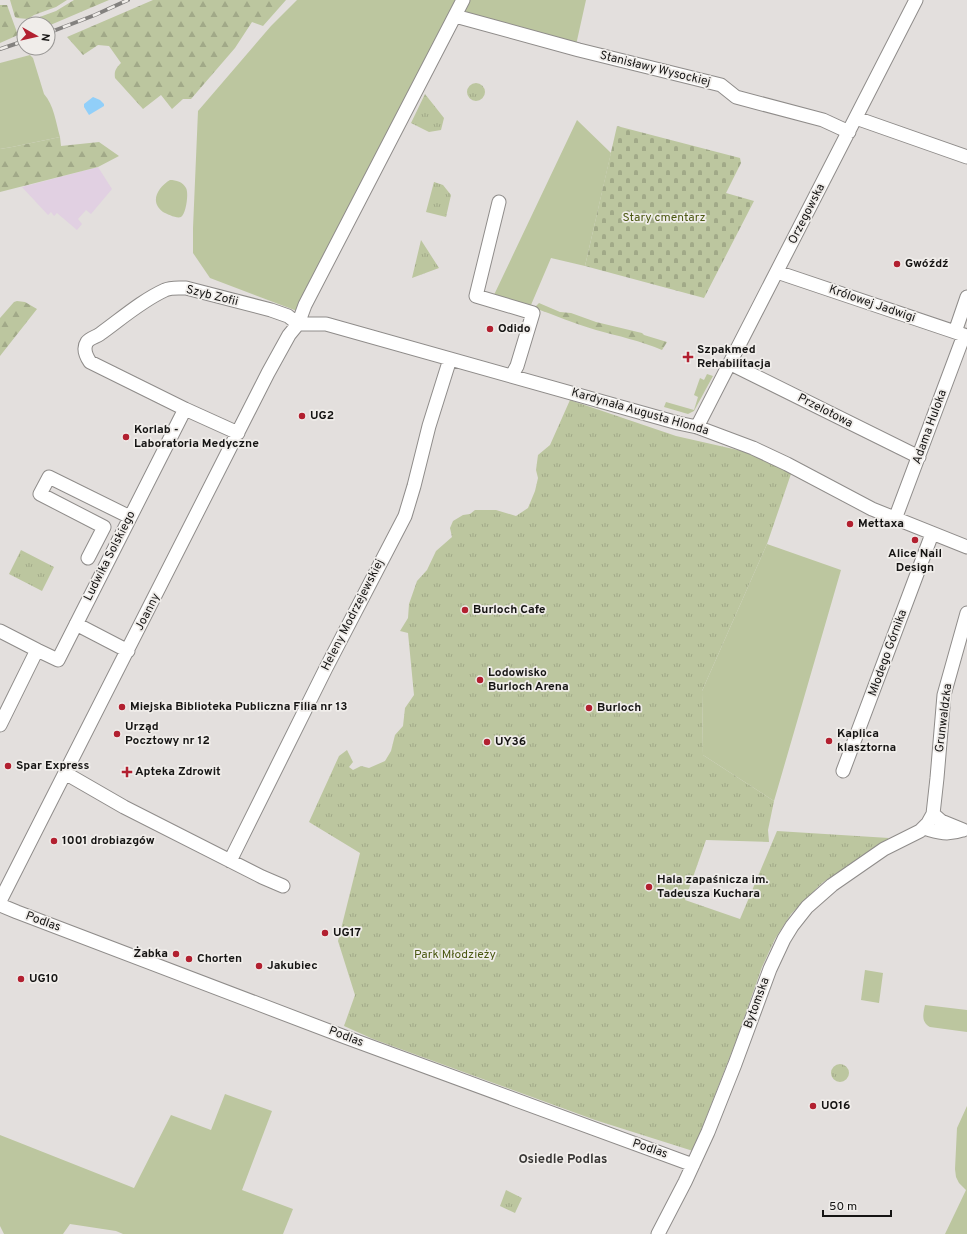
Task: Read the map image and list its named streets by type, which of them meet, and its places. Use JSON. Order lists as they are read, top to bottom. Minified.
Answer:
{"streets":{"street":["Stanisławy Wysockiej","Orzegowska","Szyb Zofii","Królowej Jadwigi","Przelotowa","Kardynała Augusta Hlonda","Adama Huloka","Ludwika Solskiego","Joanny","Heleny Modrzejewskiej","Młodego Górnika","Grunwaldzka","Podlas","Bytomska"]},"crossings":[["Stanisławy Wysockiej","Orzegowska"],["Stanisławy Wysockiej","Joanny"],["Orzegowska","Królowej Jadwigi"],["Orzegowska","Przelotowa"],["Orzegowska","Kardynała Augusta Hlonda"],["Szyb Zofii","Kardynała Augusta Hlonda"],["Szyb Zofii","Ludwika Solskiego"],["Szyb Zofii","Joanny"],["Królowej Jadwigi","Adama Huloka"],["Przelotowa","Adama Huloka"],["Kardynała Augusta Hlonda","Adama Huloka"],["Kardynała Augusta Hlonda","Joanny"],["Kardynała Augusta Hlonda","Heleny Modrzejewskiej"],["Kardynała Augusta Hlonda","Młodego Górnika"],["Grunwaldzka","Bytomska"],["Podlas","Bytomska"]],"districts":["Osiedle Podlas"],"parks":["Stary cmentarz","Park Młodzieży"],"places":{"other":["Gwóźdź","Odido","UG2","Korlab - Laboratoria Medyczne","Mettaxa","Alice Nail Design","Burloch Cafe","Lodowisko Burloch Arena","Miejska Biblioteka Publiczna Filia nr 13","Burloch","Urząd Pocztowy nr 12","Kaplica klasztorna","UY36","Spar Express","1001 drobiazgów","Hala zapaśnicza im. Tadeusza Kuchara","UG17","Żabka","Chorten","Jakubiec","UG10","UO16"],"health":["Szpakmed Rehabilitacja","Apteka Zdrowit"]},"scale_bar":"50 m","north":"right"}
